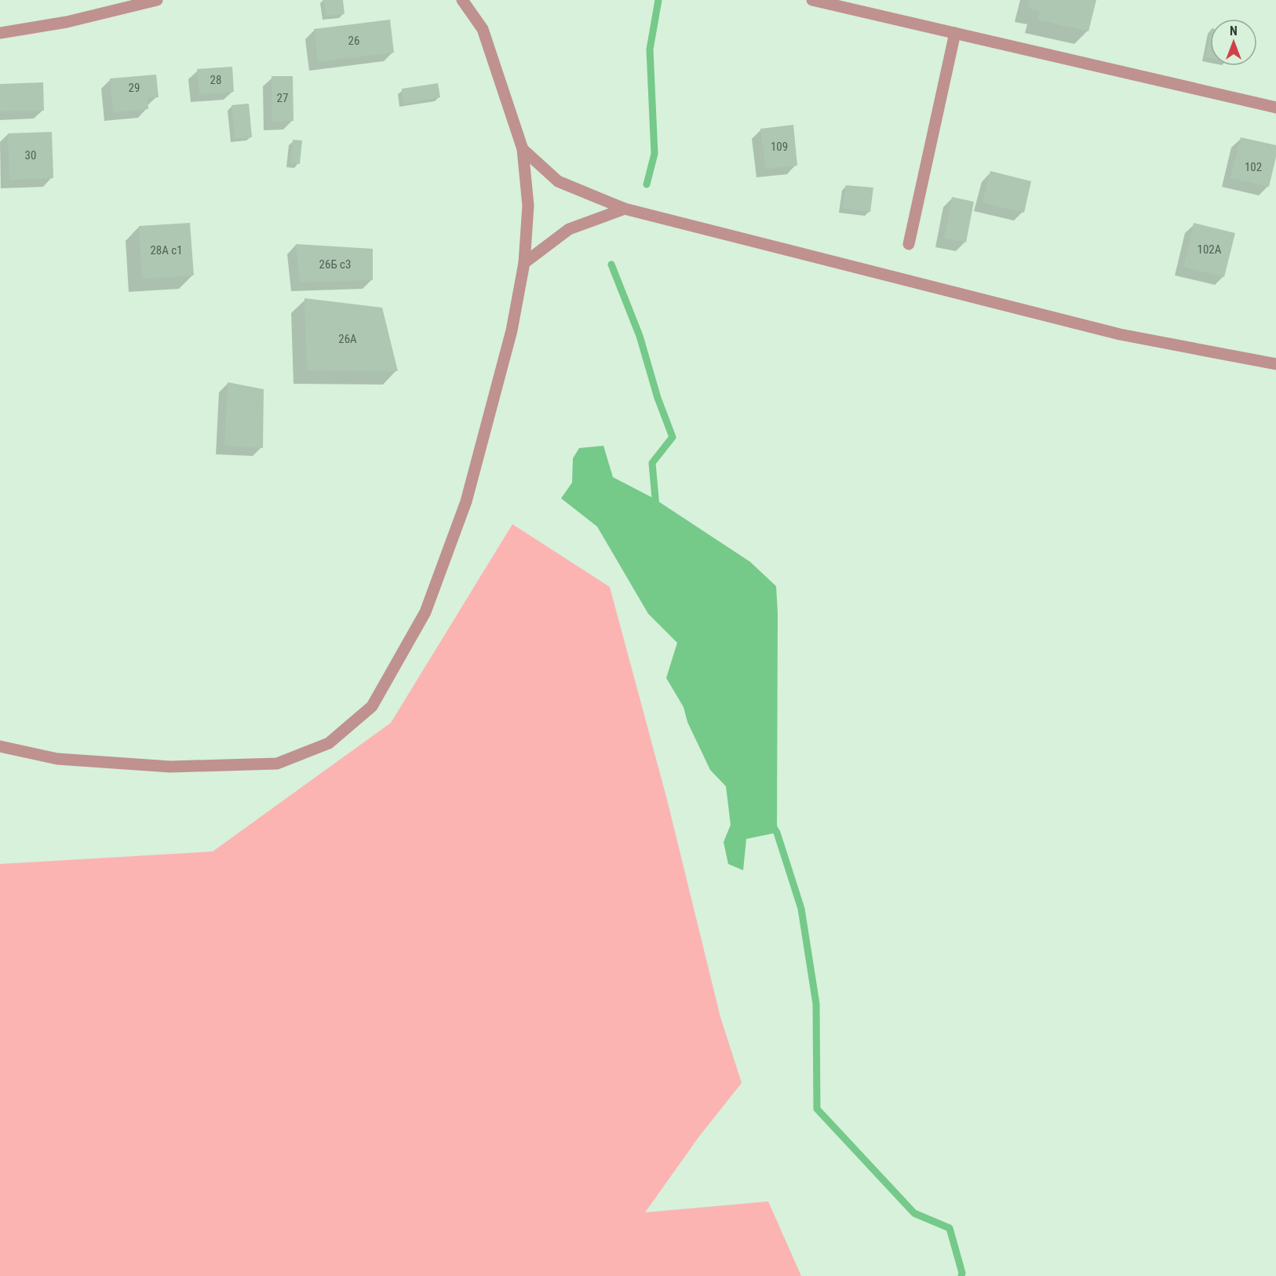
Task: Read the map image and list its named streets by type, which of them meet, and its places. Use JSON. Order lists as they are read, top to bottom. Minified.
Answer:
{"house_numbers":["26","28","29","27","109","30","102","102А","28А с1","26Б с3","26А"],"north":"top"}
